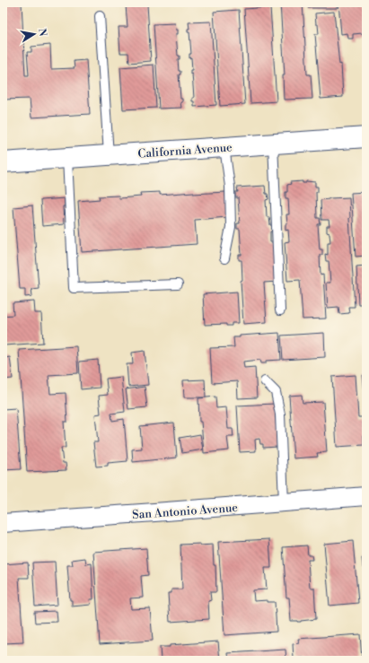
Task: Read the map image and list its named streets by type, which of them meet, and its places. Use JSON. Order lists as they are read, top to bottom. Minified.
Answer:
{"streets":{"main road":["California Avenue"],"street":["San Antonio Avenue"]},"north":"right"}
